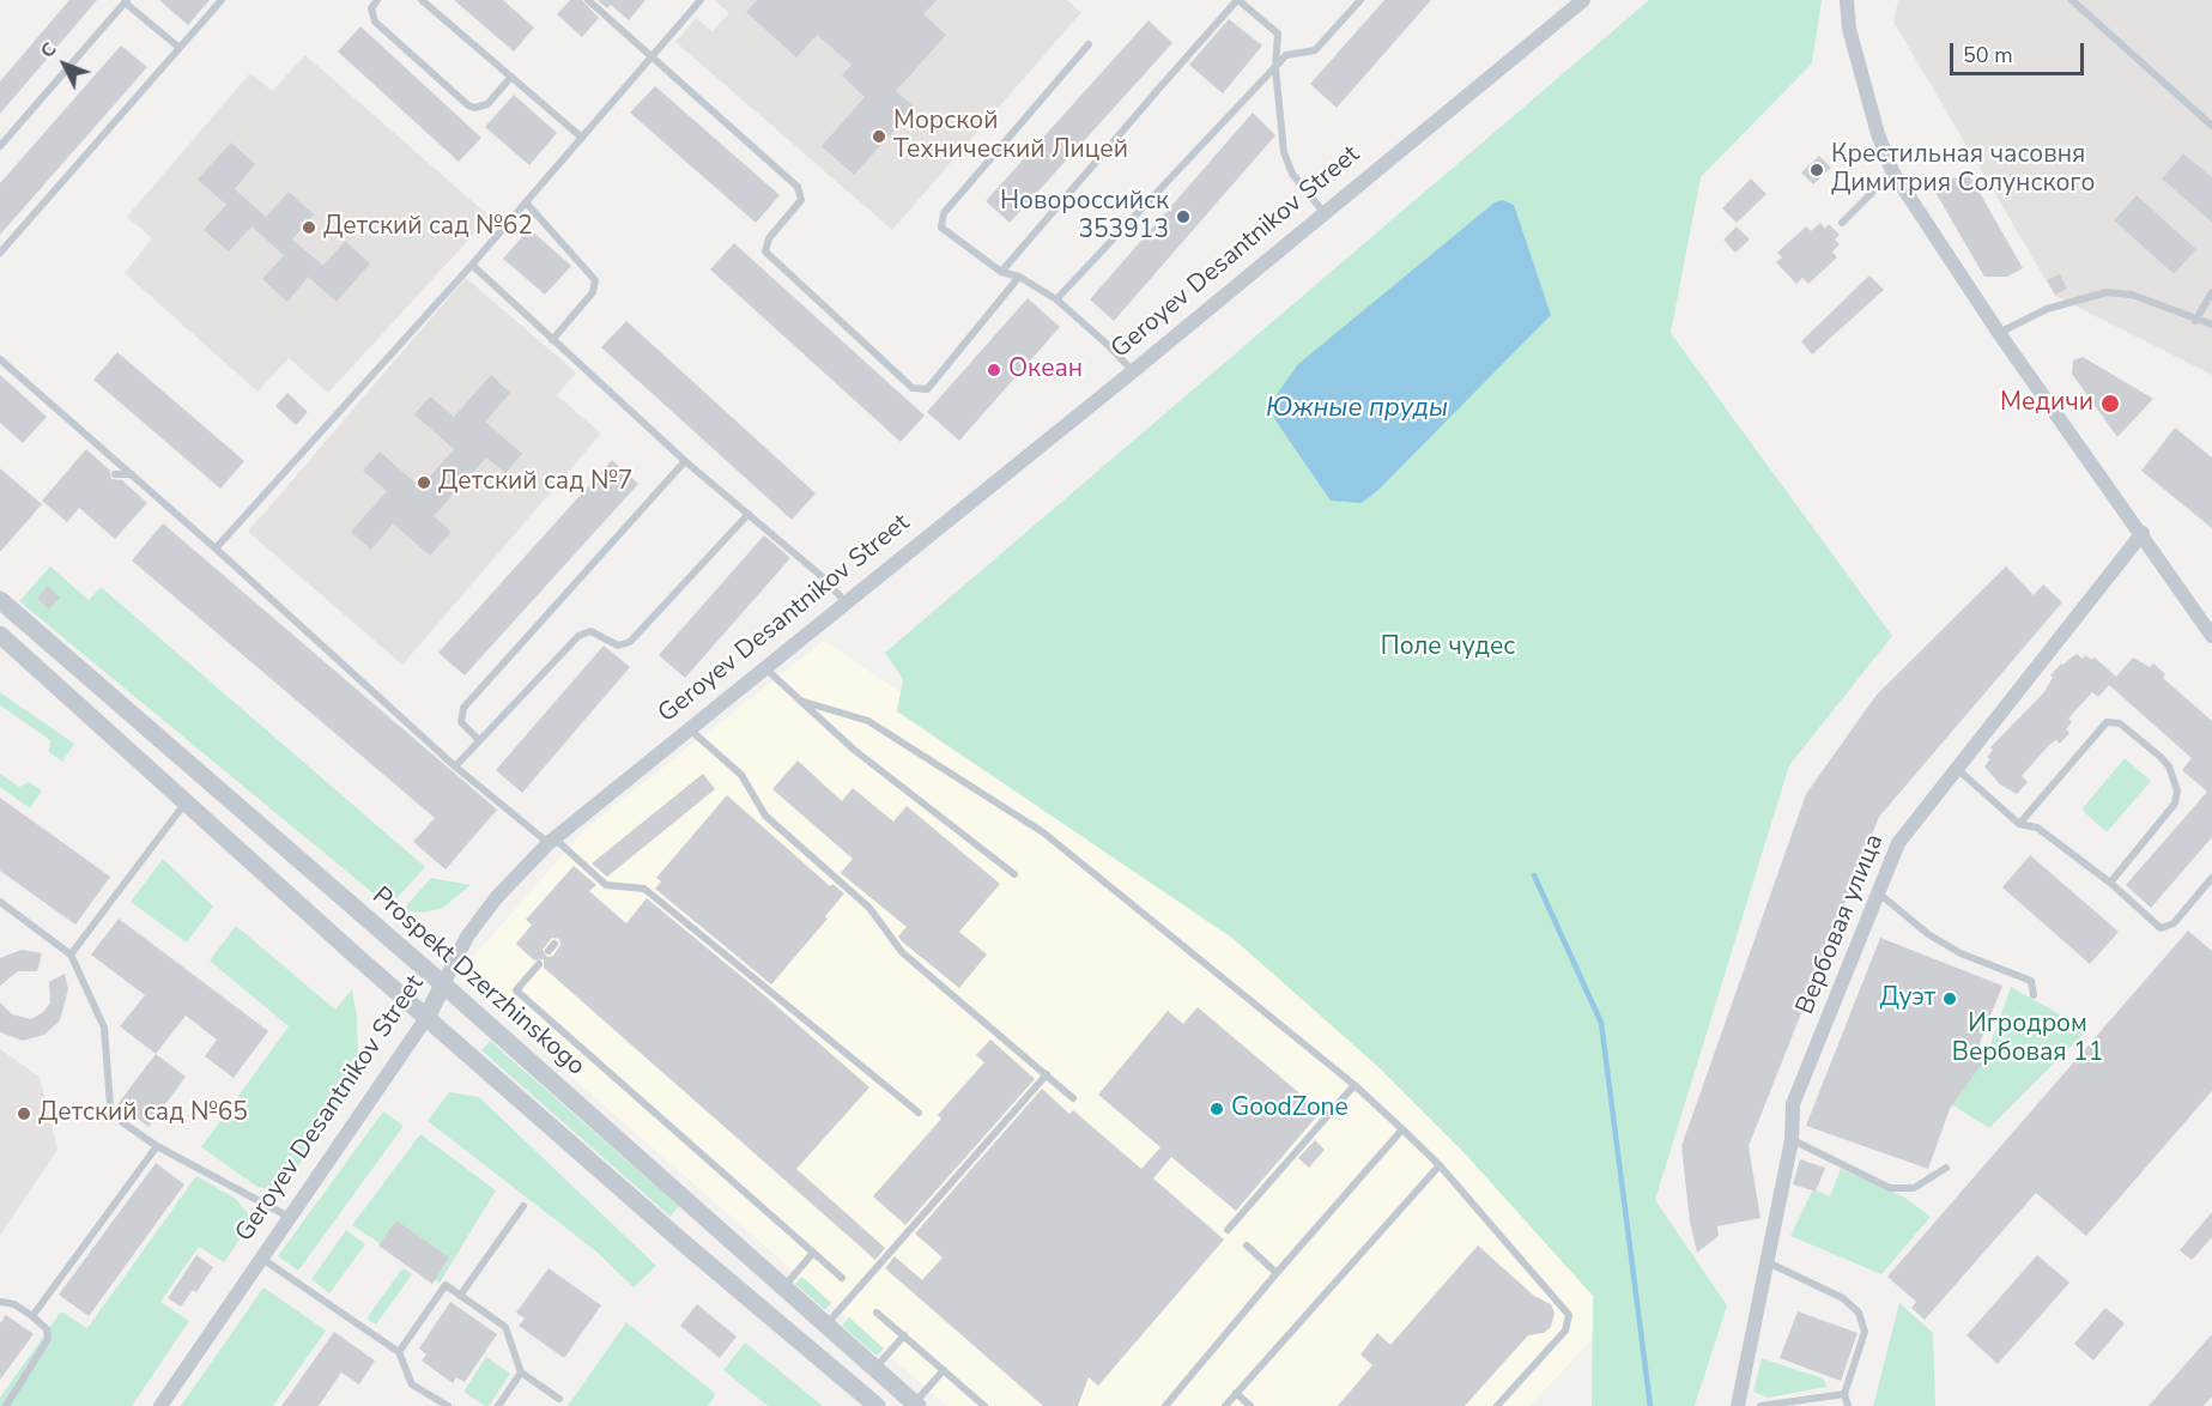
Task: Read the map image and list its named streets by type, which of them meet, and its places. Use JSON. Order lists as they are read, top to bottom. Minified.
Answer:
{"streets":{"street":["Geroyev Desantnikov Street","Вербовая улица","Prospekt Dzerzhinskogo"]},"crossings":[["Geroyev Desantnikov Street","Prospekt Dzerzhinskogo"]],"water":["Южные пруды"],"parks":["Поле чудес","Игродром Вербовая 11"],"places":["Морской Технический Лицей","Крестильная часовня Димитрия Солунского","Новороссийск 353913","Детский сад №62","Океан","Медичи","Детский сад №7","Дуэт","GoodZone","Детский сад №65"],"scale_bar":"50 m","north":"top left"}
